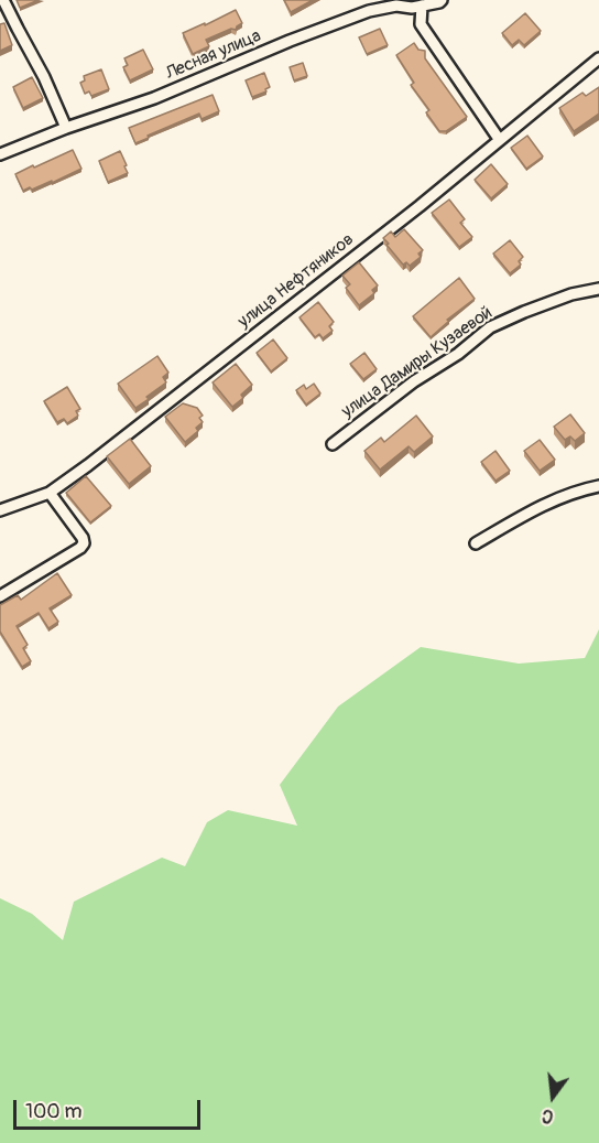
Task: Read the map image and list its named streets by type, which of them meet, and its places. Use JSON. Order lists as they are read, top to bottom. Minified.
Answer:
{"streets":{"street":["Лесная улица","улица Нефтяников","улица Дамиры Кузаевой"]},"scale_bar":"100 m","north":"bottom"}
